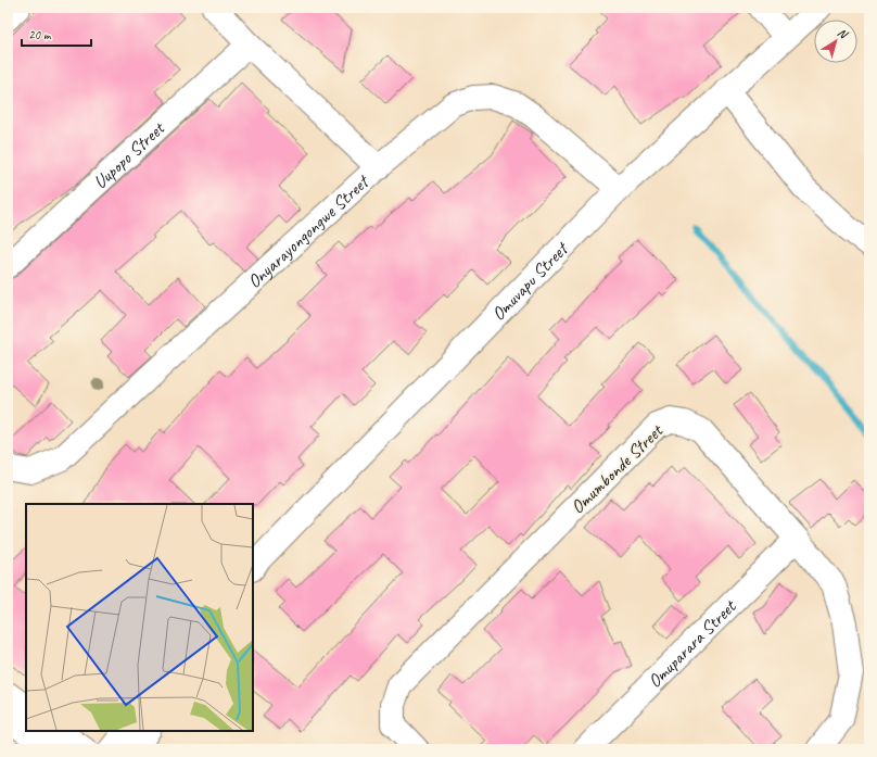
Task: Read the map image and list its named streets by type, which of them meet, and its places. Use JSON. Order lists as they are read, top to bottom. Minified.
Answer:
{"streets":{"street":["Uupopo Street","Onyarayongongwe Street","Omuvapu Street","Omumbonde Street","Omuparara Street"]},"crossings":[["Onyarayongongwe Street","Omuvapu Street"],["Omumbonde Street","Omuparara Street"]],"scale_bar":"20 m","north":"top right"}
